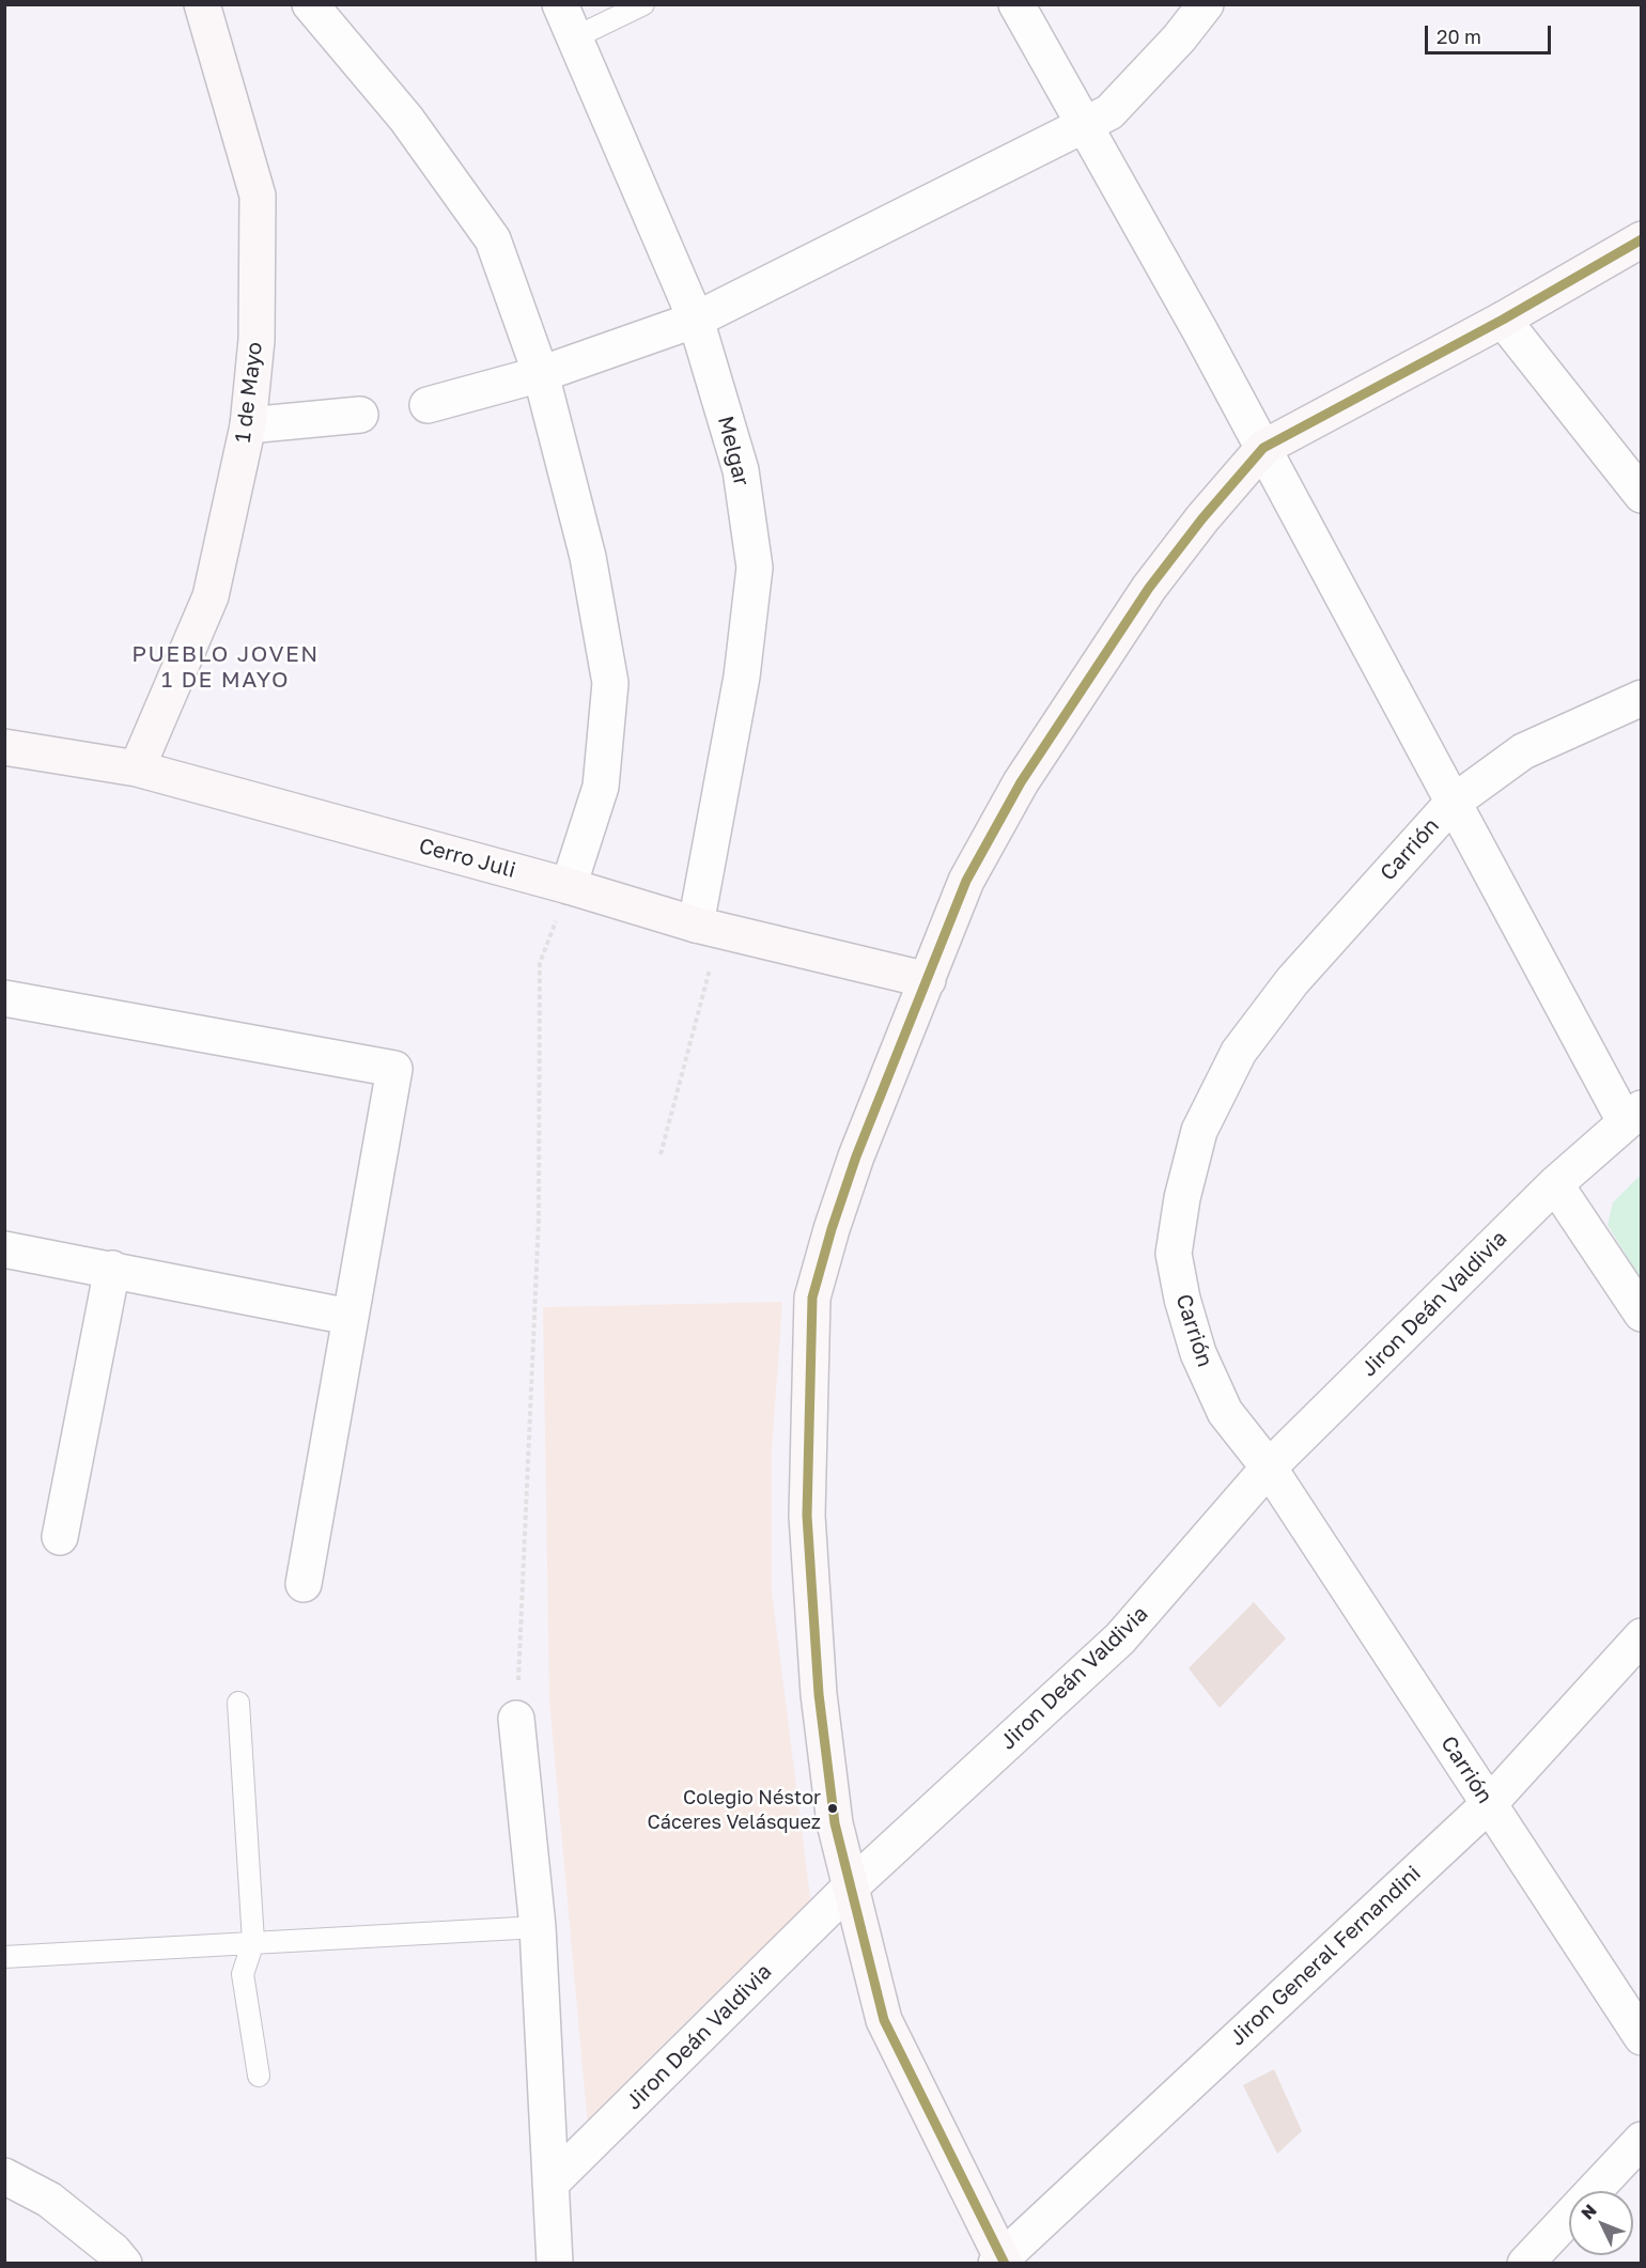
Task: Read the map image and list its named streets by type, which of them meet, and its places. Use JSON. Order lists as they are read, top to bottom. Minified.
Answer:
{"streets":{"street":["1 de Mayo","Melgar","Carrión","Cerro Juli","Jiron Deán Valdivia","Jiron General Fernandini"]},"crossings":[["1 de Mayo","Cerro Juli"],["Melgar","Cerro Juli"],["Carrión","Jiron Deán Valdivia"],["Carrión","Jiron General Fernandini"]],"districts":["PUEBLO JOVEN 1 DE MAYO"],"places":["Colegio Néstor Cáceres Velásquez"],"scale_bar":"20 m","north":"top left"}
